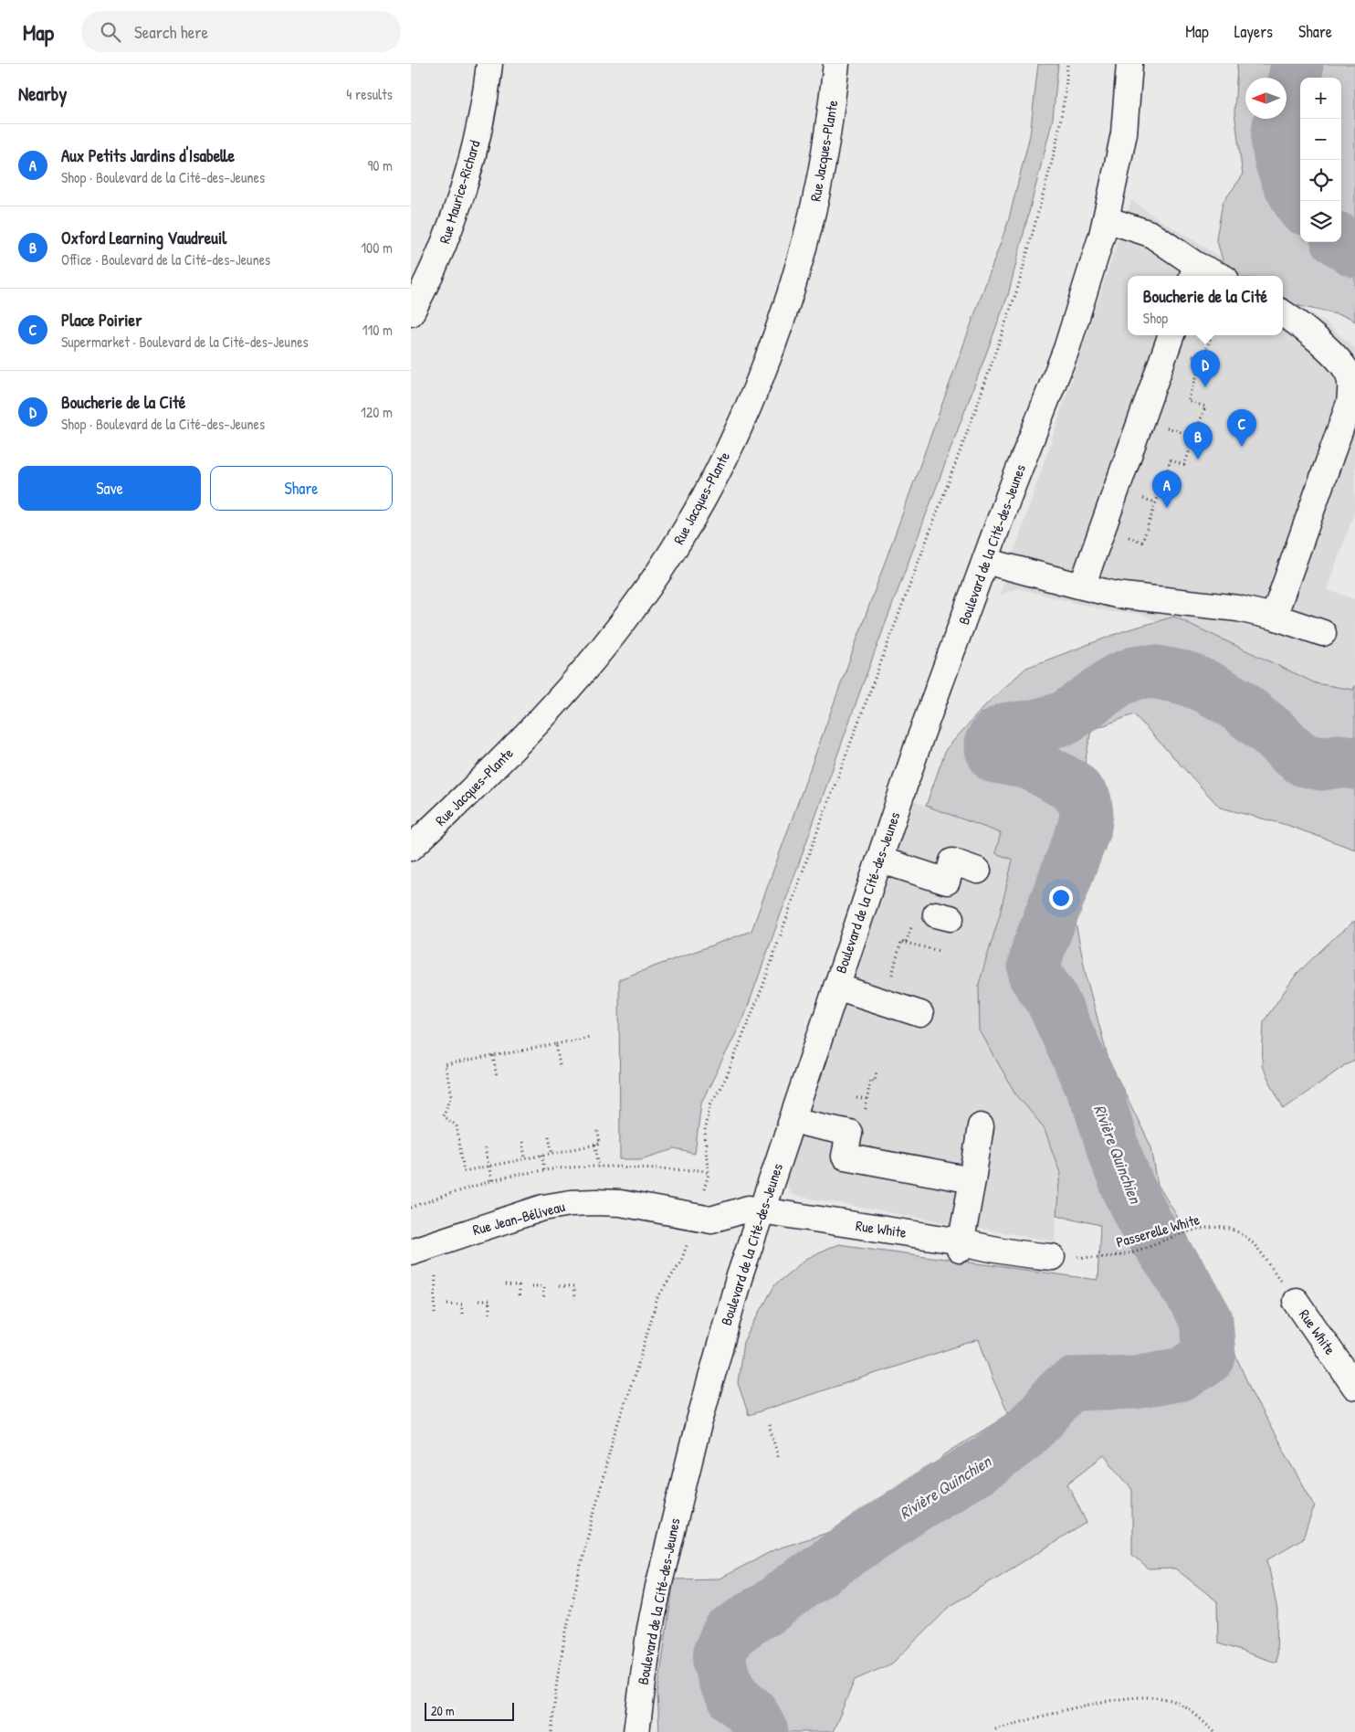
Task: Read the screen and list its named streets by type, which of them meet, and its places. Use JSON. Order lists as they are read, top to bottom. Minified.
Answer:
{"streets":{"street":["Rue Jacques-Plante","Rue Maurice-Richard","Boulevard de la Cité-des-Jeunes","Rue Jean-Béliveau","Rue White"],"path":["Passerelle White"]},"crossings":[["Boulevard de la Cité-des-Jeunes","Rue White"],["Rue Jean-Béliveau","Rue White"],["Rue White","Passerelle White"]],"water":["Rivière Quinchien"],"scale_bar":"20 m","north":"left","page":{"header":"Map","search":"Search here","nav":["Map","Layers","Share"],"heading":["Nearby","4 results"],"map_buttons":["+","−"],"list":[{"mark":"A","name":"Aux Petits Jardins d'Isabelle","note":"Shop · Boulevard de la Cité-des-Jeunes","value":"90 m"},{"mark":"B","name":"Oxford Learning Vaudreuil","note":"Office · Boulevard de la Cité-des-Jeunes","value":"100 m"},{"mark":"C","name":"Place Poirier","note":"Supermarket · Boulevard de la Cité-des-Jeunes","value":"110 m"},{"mark":"D","name":"Boucherie de la Cité","note":"Shop · Boulevard de la Cité-des-Jeunes","value":"120 m"}],"popup":["Boucherie de la Cité","Shop"],"pins":["D","C","B","A"],"buttons":["Save","Share"],"scale":"20 m"}}
